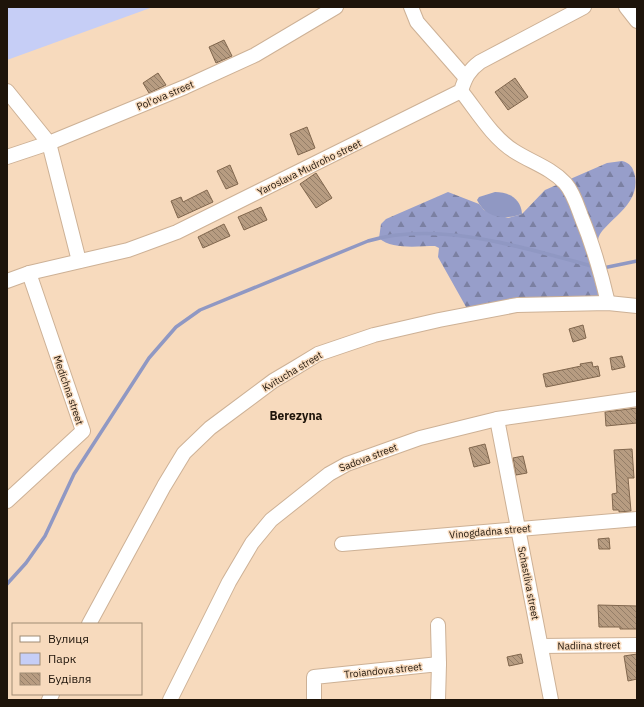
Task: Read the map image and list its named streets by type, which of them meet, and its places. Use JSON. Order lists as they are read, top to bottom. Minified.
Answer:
{"streets":{"street":["Pol'ova street","Yaroslava Mudroho street","Kvitucha street","Medichna street","Sadova street","Vinogdadna street","Schastliva street","Nadiina street","Troiandova street"]},"crossings":[["Yaroslava Mudroho street","Medichna street"],["Sadova street","Schastliva street"],["Vinogdadna street","Schastliva street"],["Schastliva street","Nadiina street"]],"districts":["Berezyna"],"legend":["Вулиця","Парк","Будівля"]}
